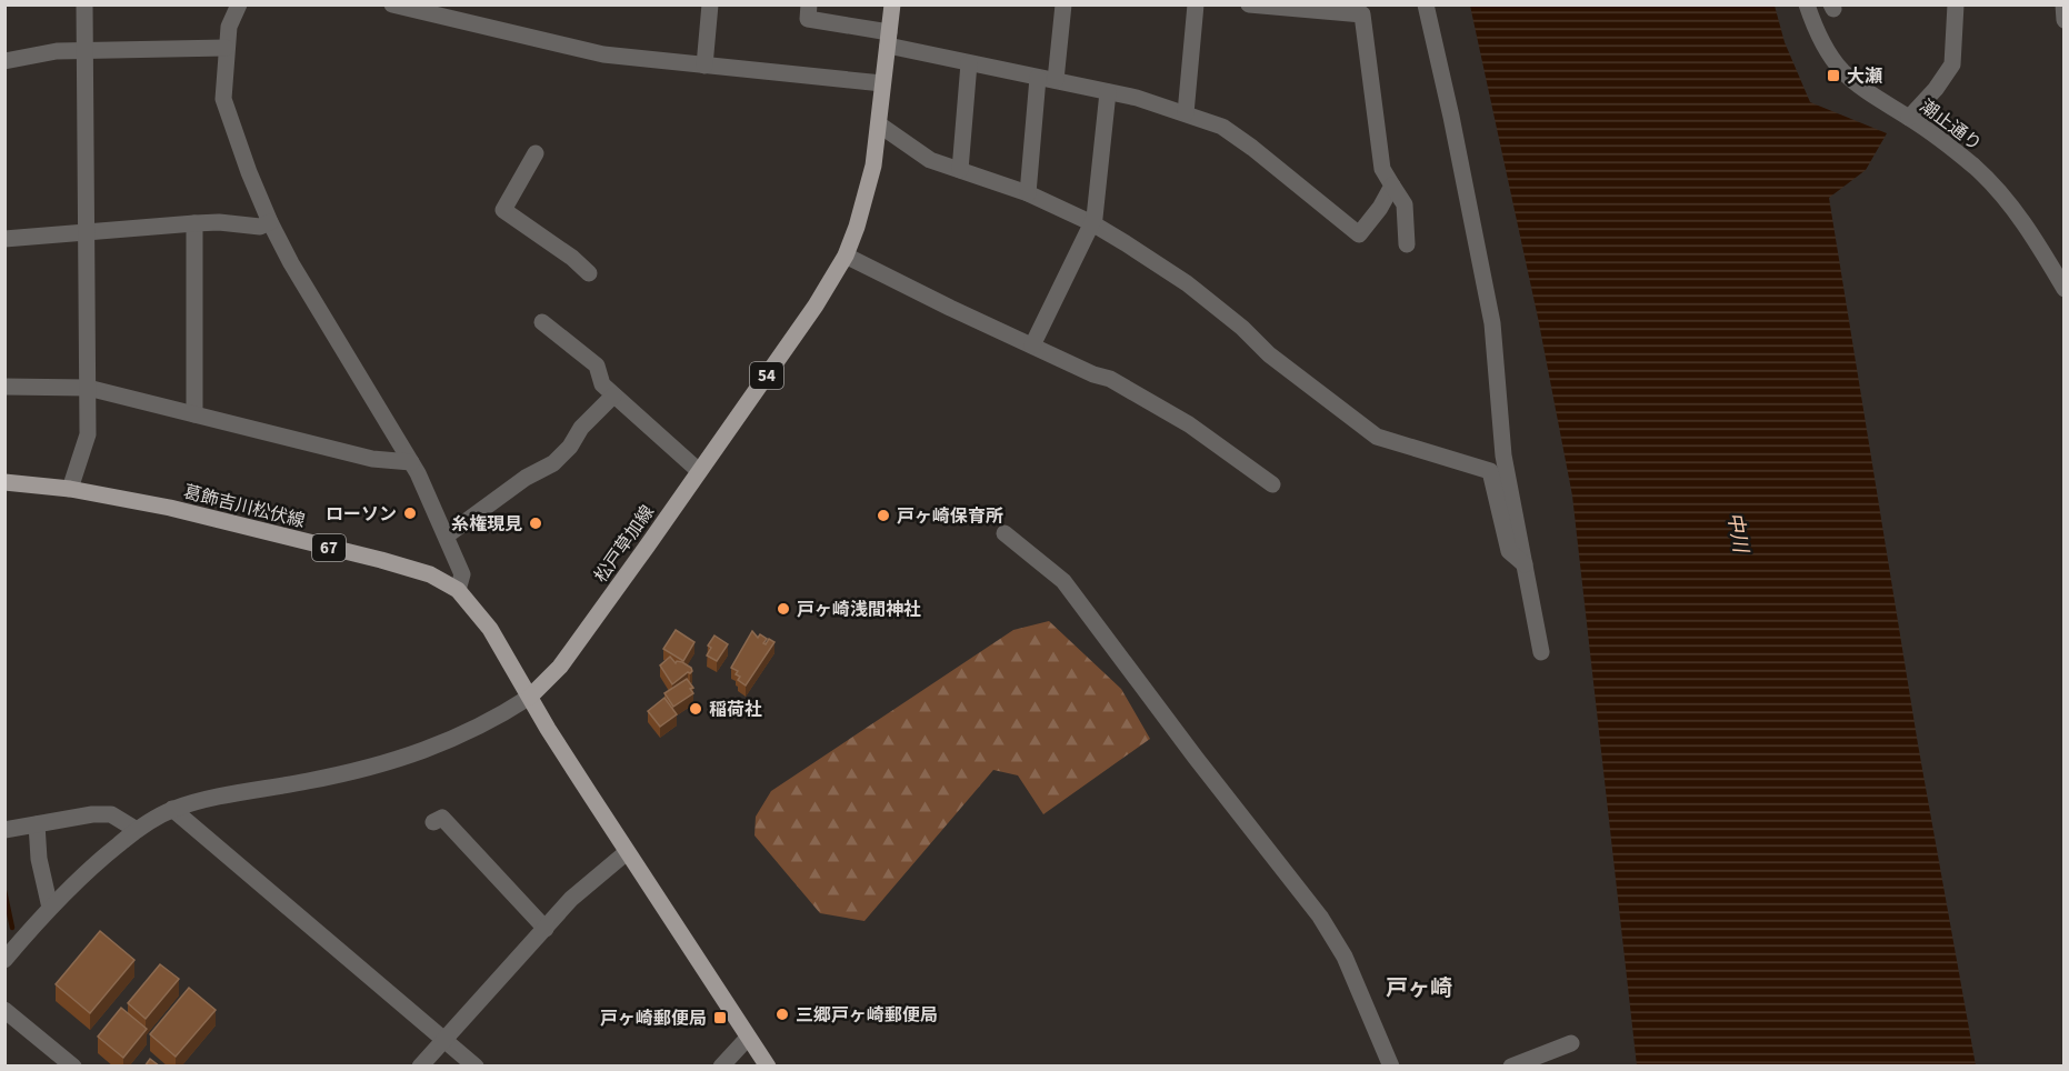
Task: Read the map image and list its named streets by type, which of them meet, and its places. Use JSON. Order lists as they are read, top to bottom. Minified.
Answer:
{"streets":{"main road":["54","葛飾吉川松伏線","松戸草加線","67"],"street":["潮止通り"]},"crossings":[["葛飾吉川松伏線","松戸草加線"]],"districts":["戸ヶ崎"],"water":["中川"],"places":{"transit":["大瀬","戸ヶ崎郵便局"],"other":["ローソン","戸ヶ崎保育所","糸権現見","戸ヶ崎浅間神社","稲荷社","三郷戸ヶ崎郵便局"]}}
